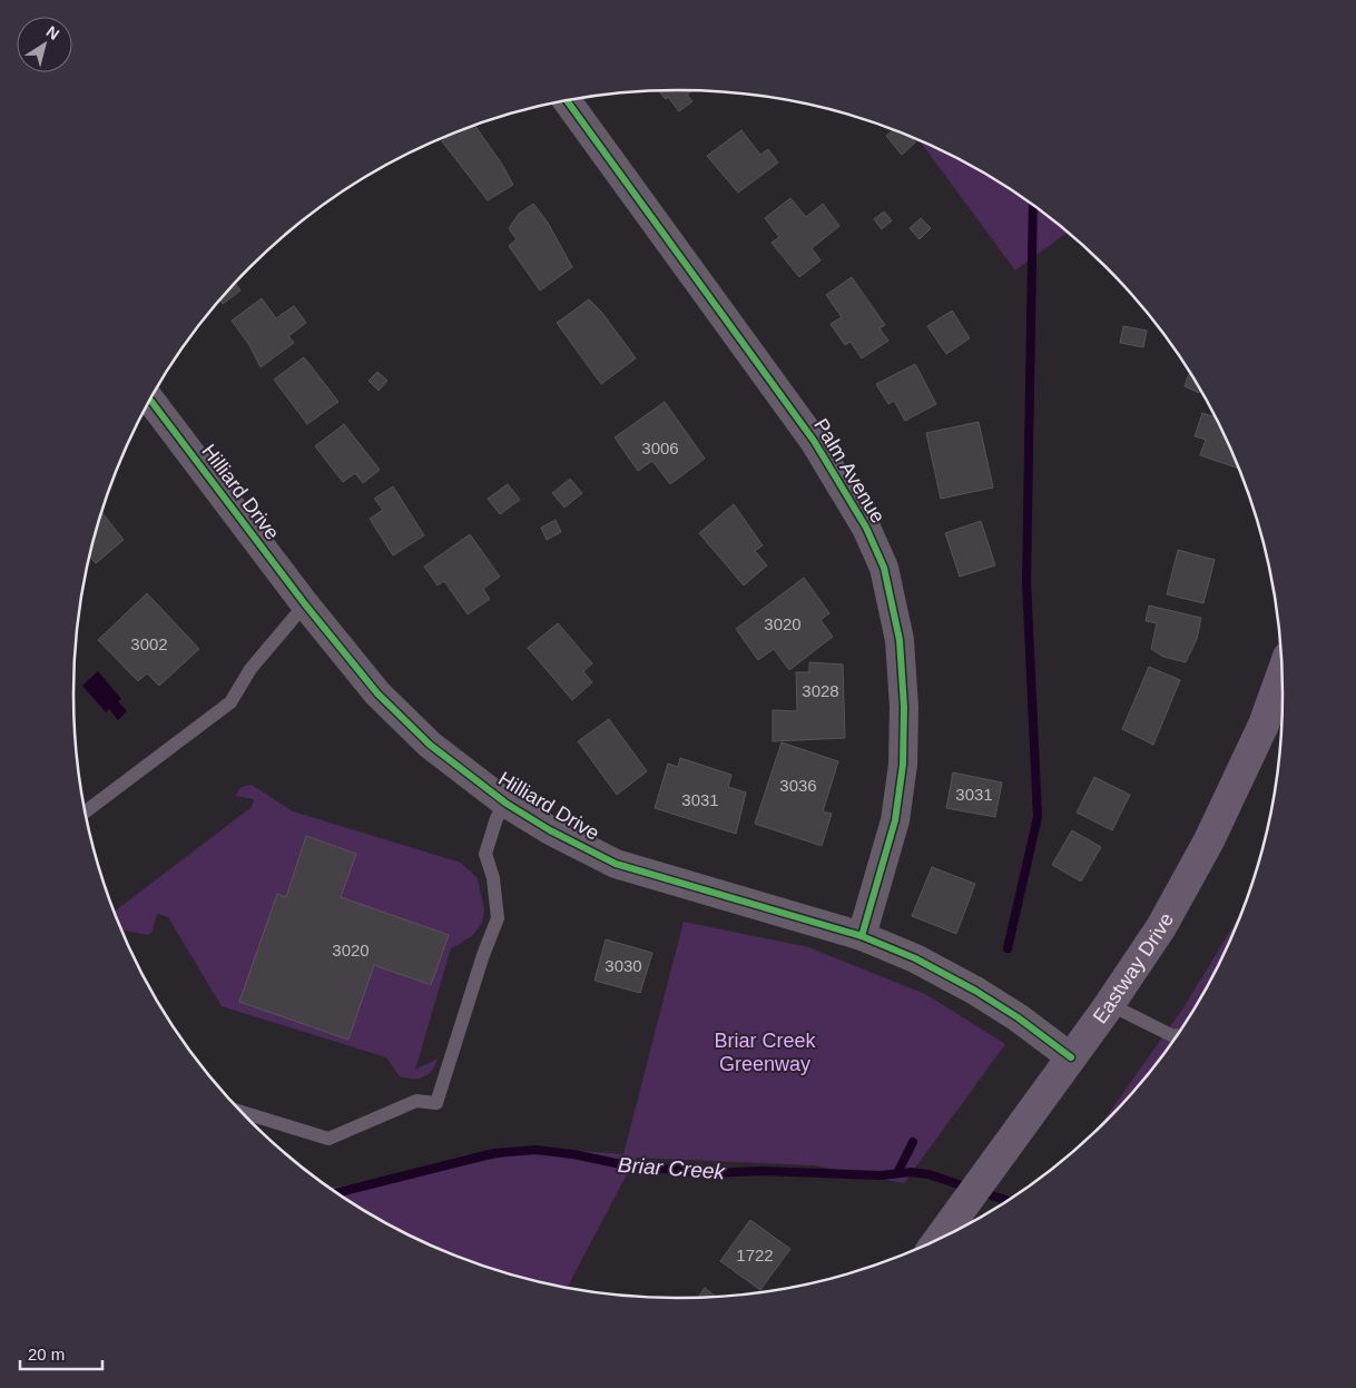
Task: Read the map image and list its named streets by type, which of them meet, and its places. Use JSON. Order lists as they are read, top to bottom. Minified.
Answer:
{"streets":{"main road":["Eastway Drive"],"street":["Palm Avenue","Hilliard Drive"]},"crossings":[["Palm Avenue","Hilliard Drive"],["Hilliard Drive","Eastway Drive"]],"water":["Briar Creek"],"parks":["Briar Creek Greenway"],"house_numbers":["3006","3020","3002","3028","3036","3031","3031","3020","3030","1722"],"scale_bar":"20 m","north":"top right"}
